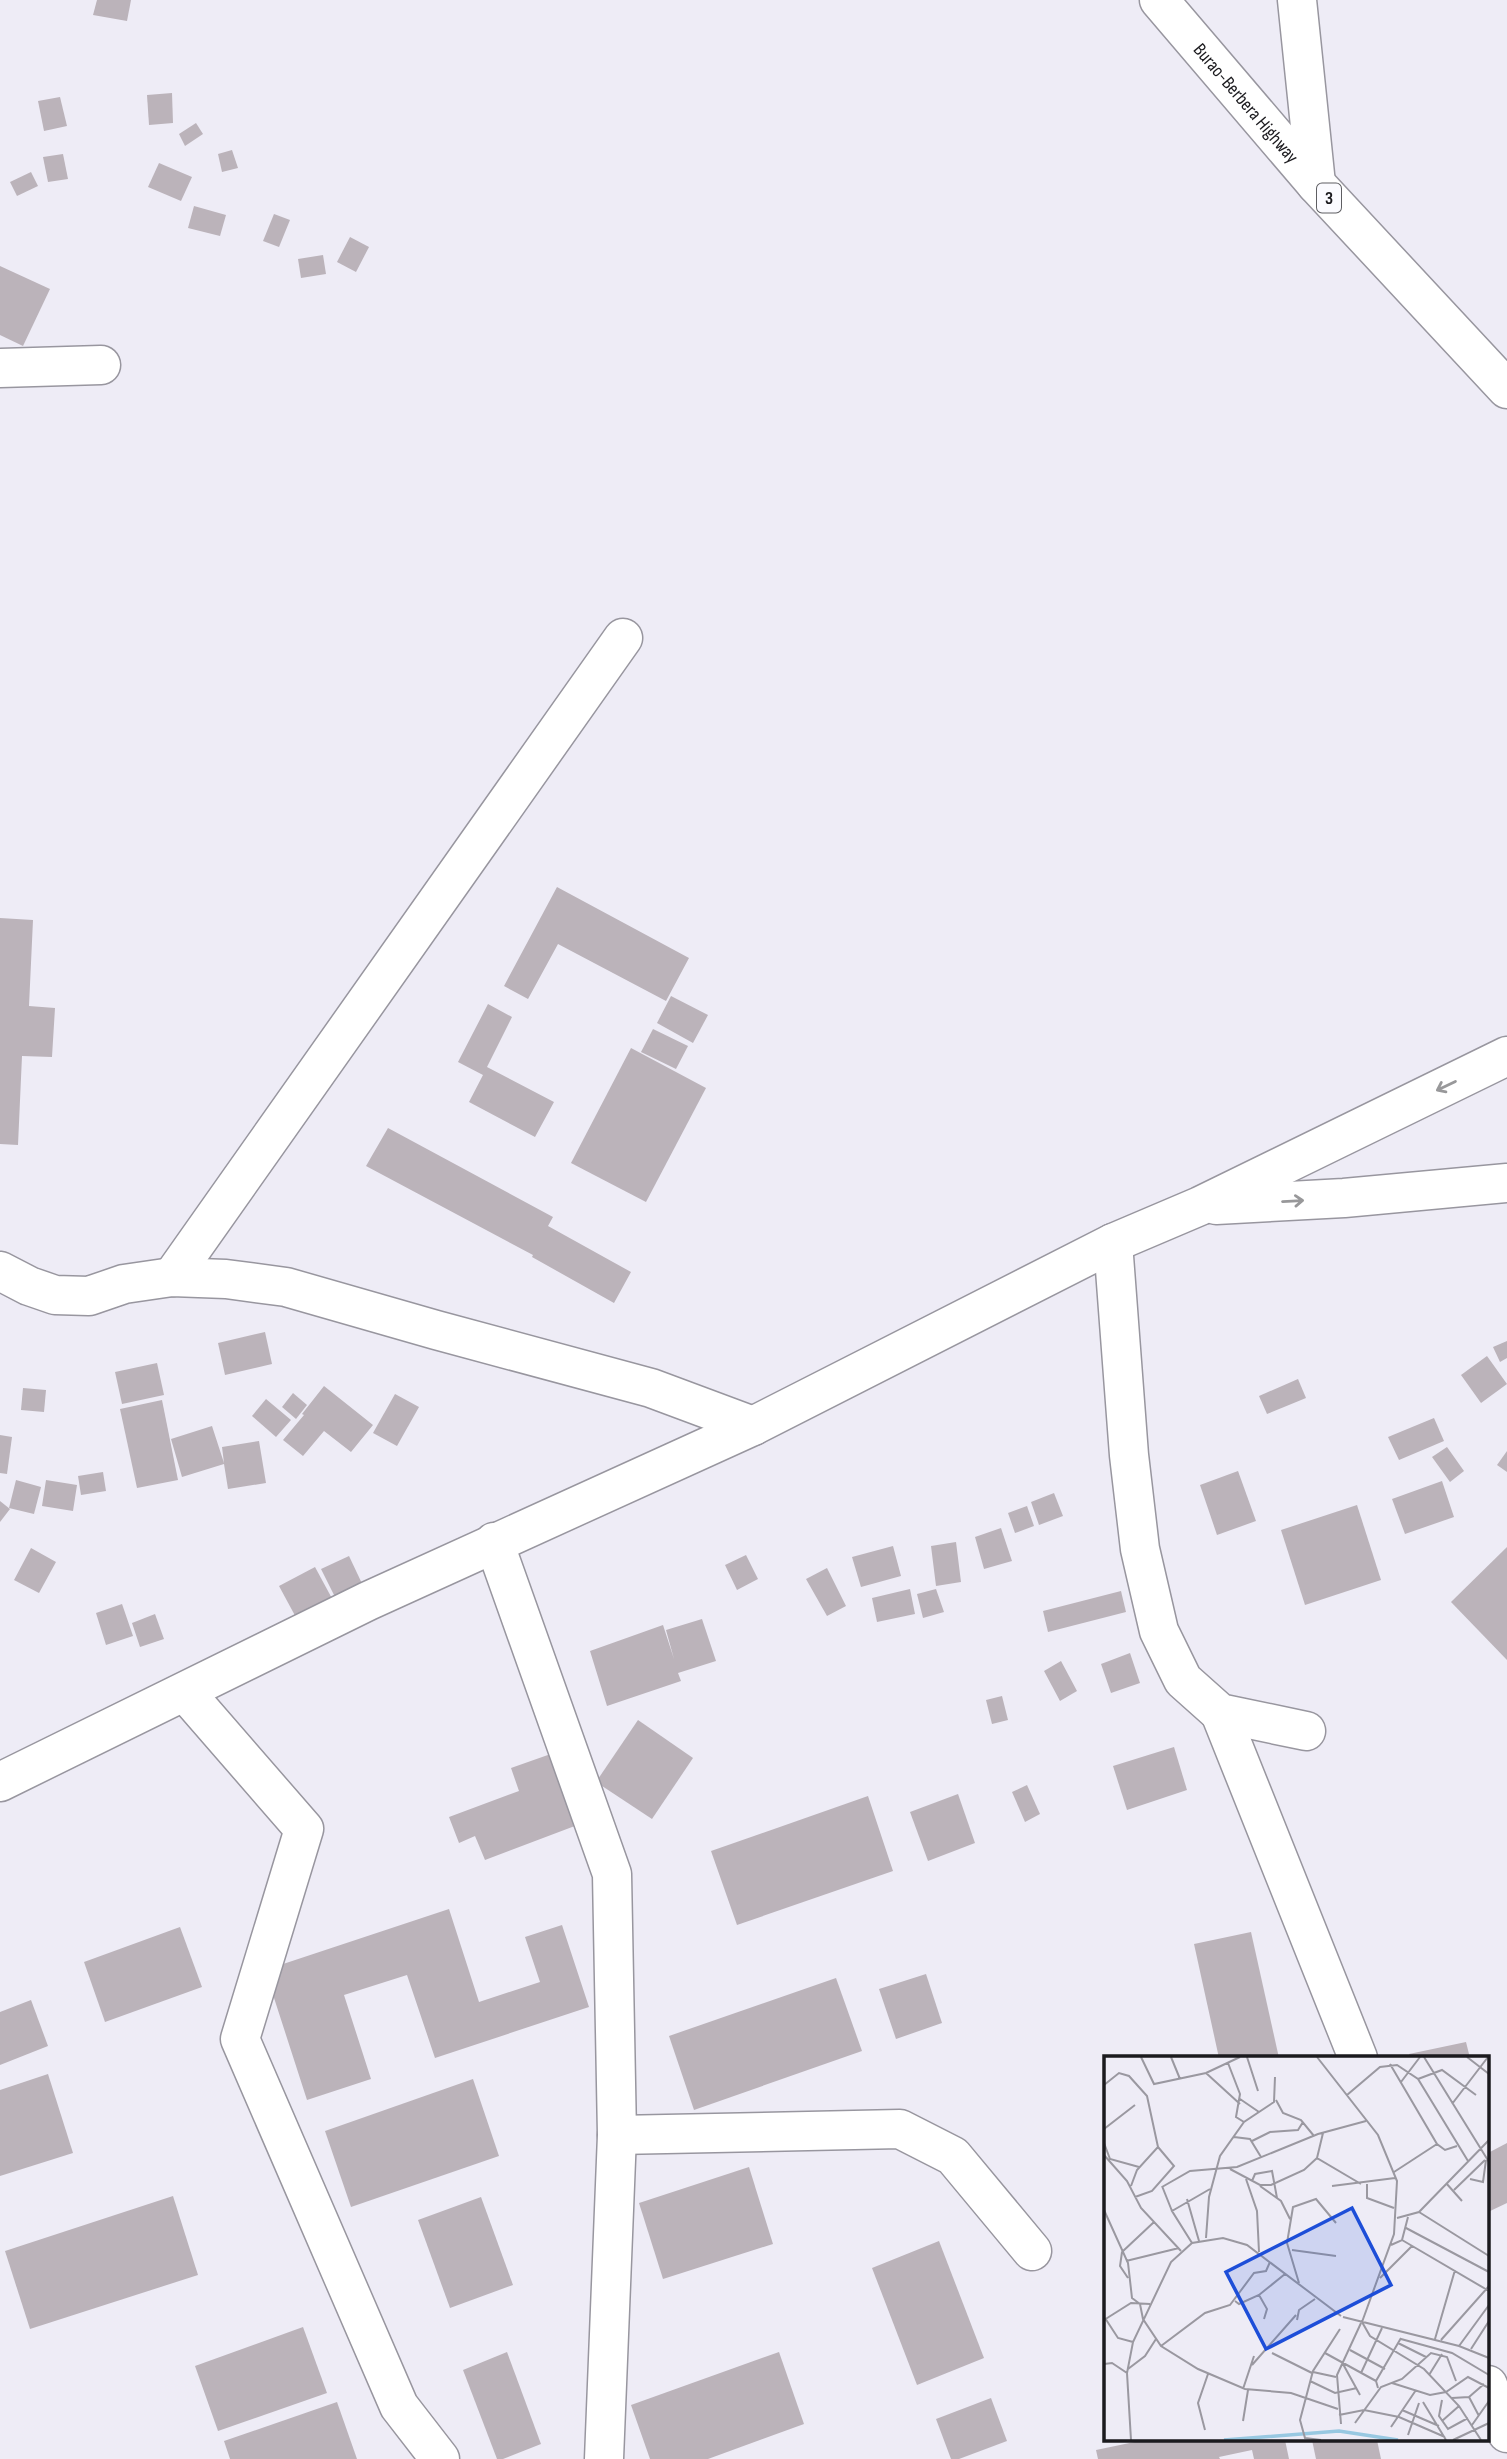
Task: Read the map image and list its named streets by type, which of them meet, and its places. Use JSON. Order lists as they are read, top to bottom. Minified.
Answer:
{"streets":{"main road":["Burao-Berbera Highway","3"]}}
